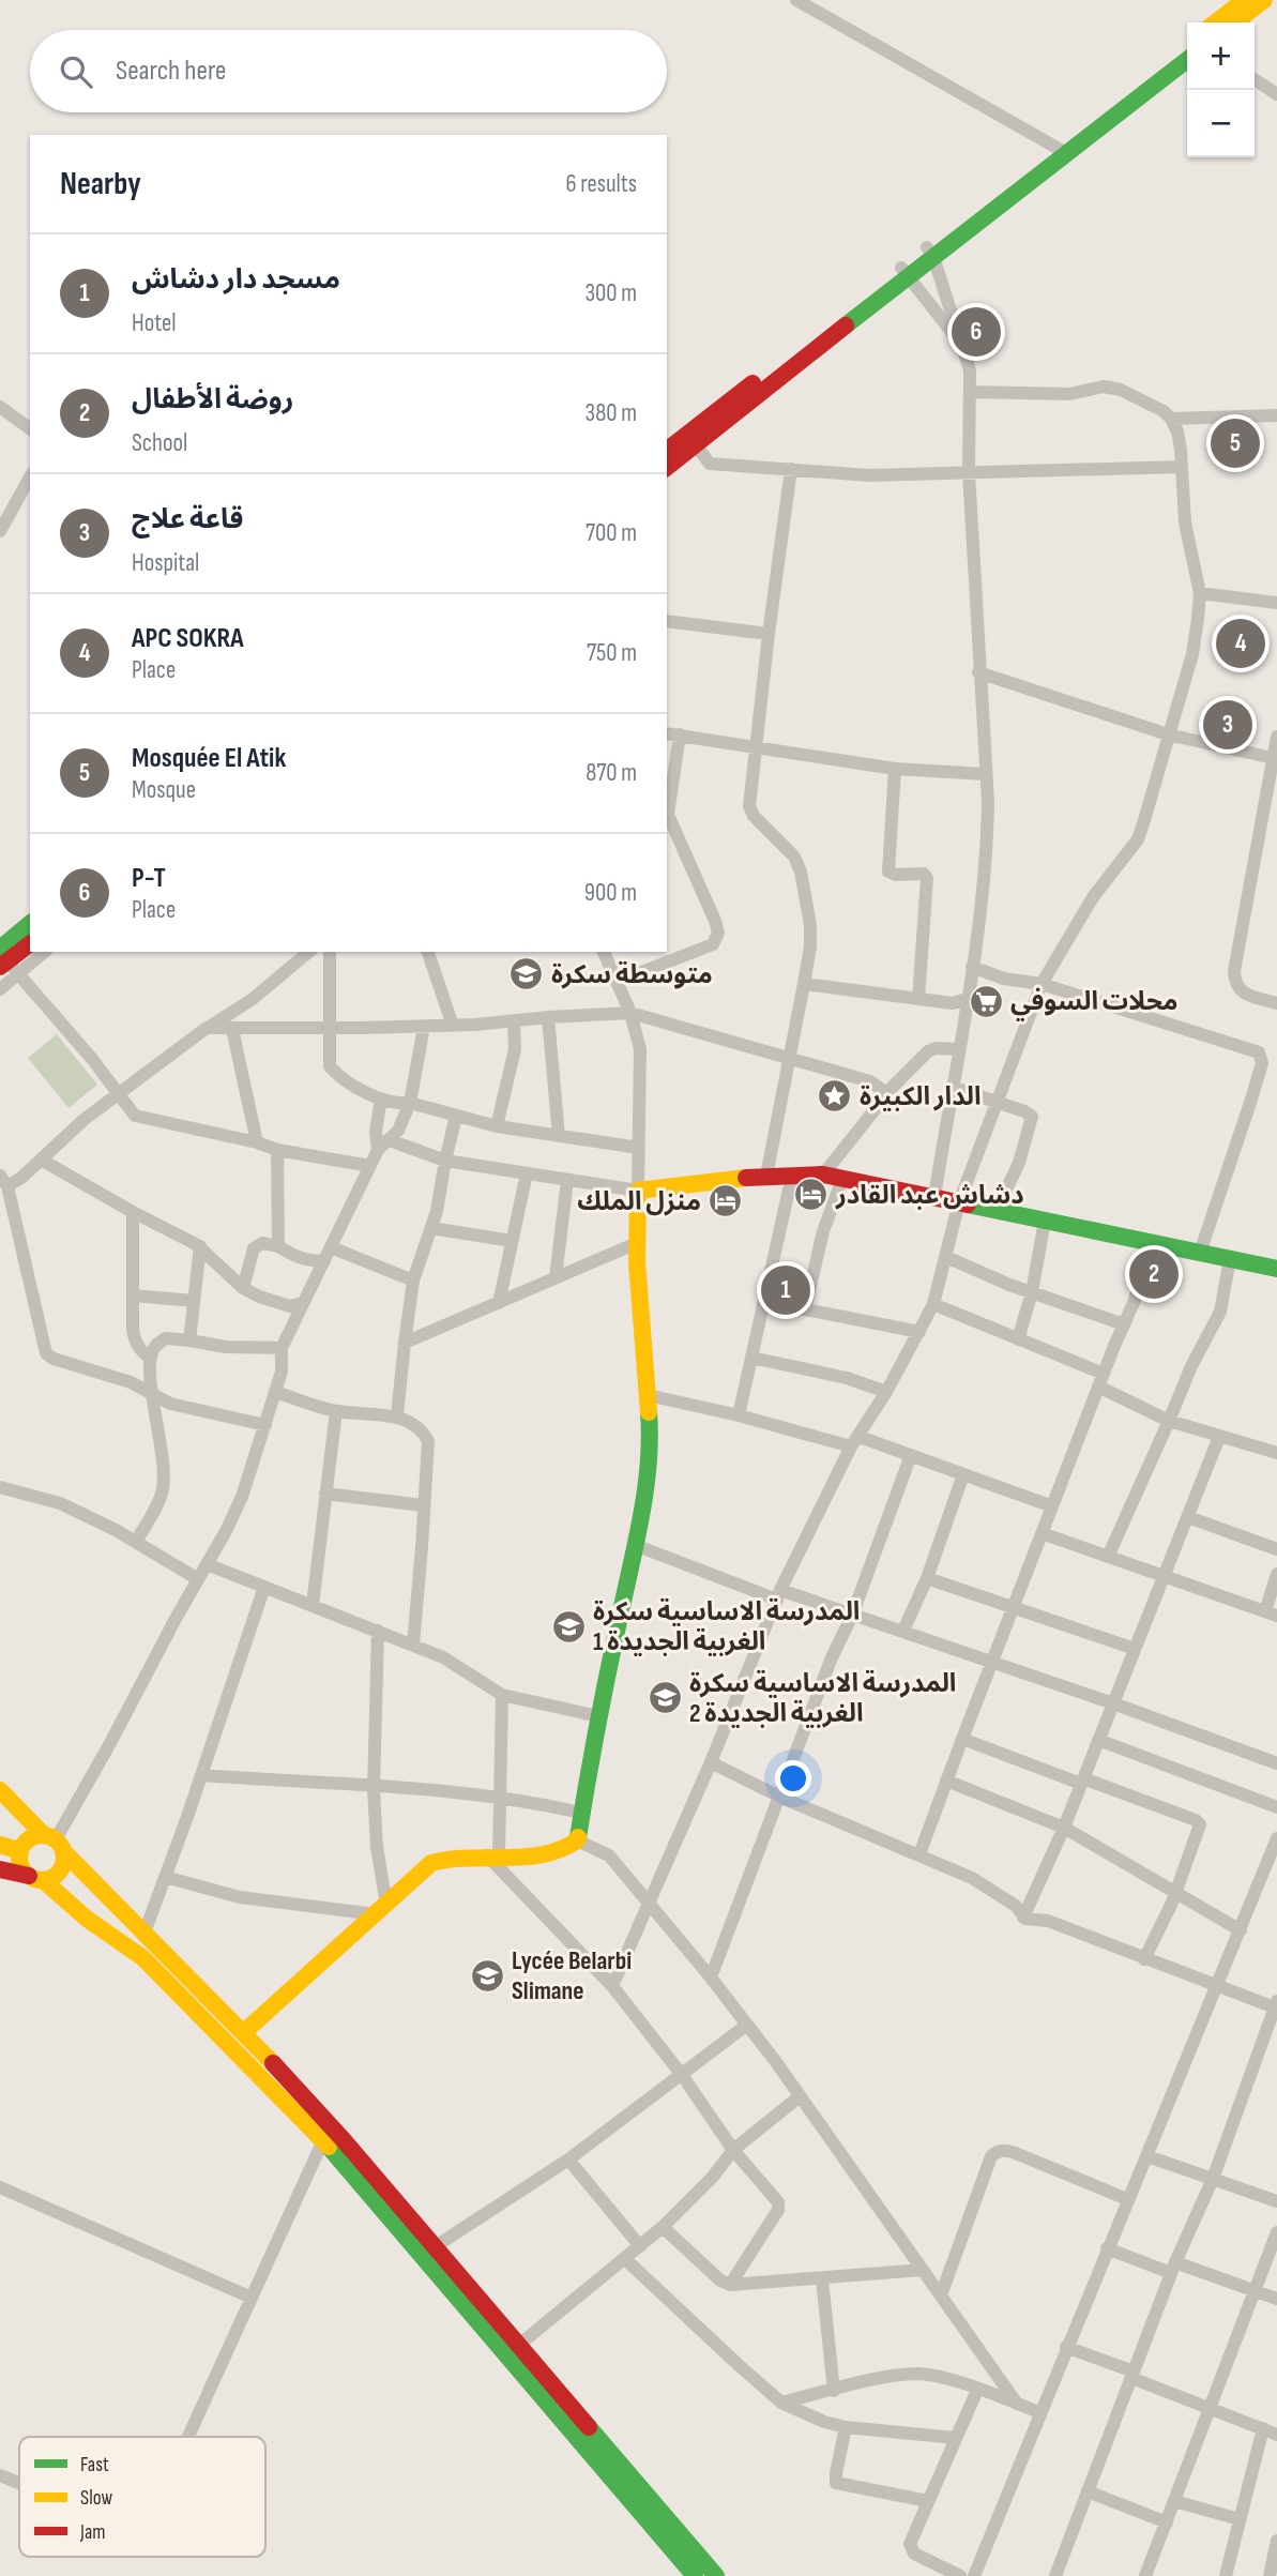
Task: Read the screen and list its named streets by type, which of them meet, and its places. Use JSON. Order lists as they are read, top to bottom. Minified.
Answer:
{"places":{"school or university":["متوسطة سكرة","المدرسة الاساسية سكرة الغربية الجديدة 1","المدرسة الاساسية سكرة الغربية الجديدة 2","Lycée Belarbi Slimane"],"supermarket":["محلات السوفي"],"place":["الدار الكبيرة"],"hotel":["دشاش عبد القادر","منزل الملك"]},"legend":["Fast","Slow","Jam"],"page":{"map_buttons":["+","−"],"search":"Search here","heading":["Nearby","6 results"],"list":[{"mark":"1","name":"مسجد دار دشاش","note":"Hotel","value":"300 m"},{"mark":"2","name":"روضة الأطفال","note":"School","value":"380 m"},{"mark":"3","name":"قاعة علاج","note":"Hospital","value":"700 m"},{"mark":"4","name":"APC SOKRA","note":"Place","value":"750 m"},{"mark":"5","name":"Mosquée El Atik","note":"Mosque","value":"870 m"},{"mark":"6","name":"P-T","note":"Place","value":"900 m"}],"pins":["6","5","4","3","2","1"]}}
